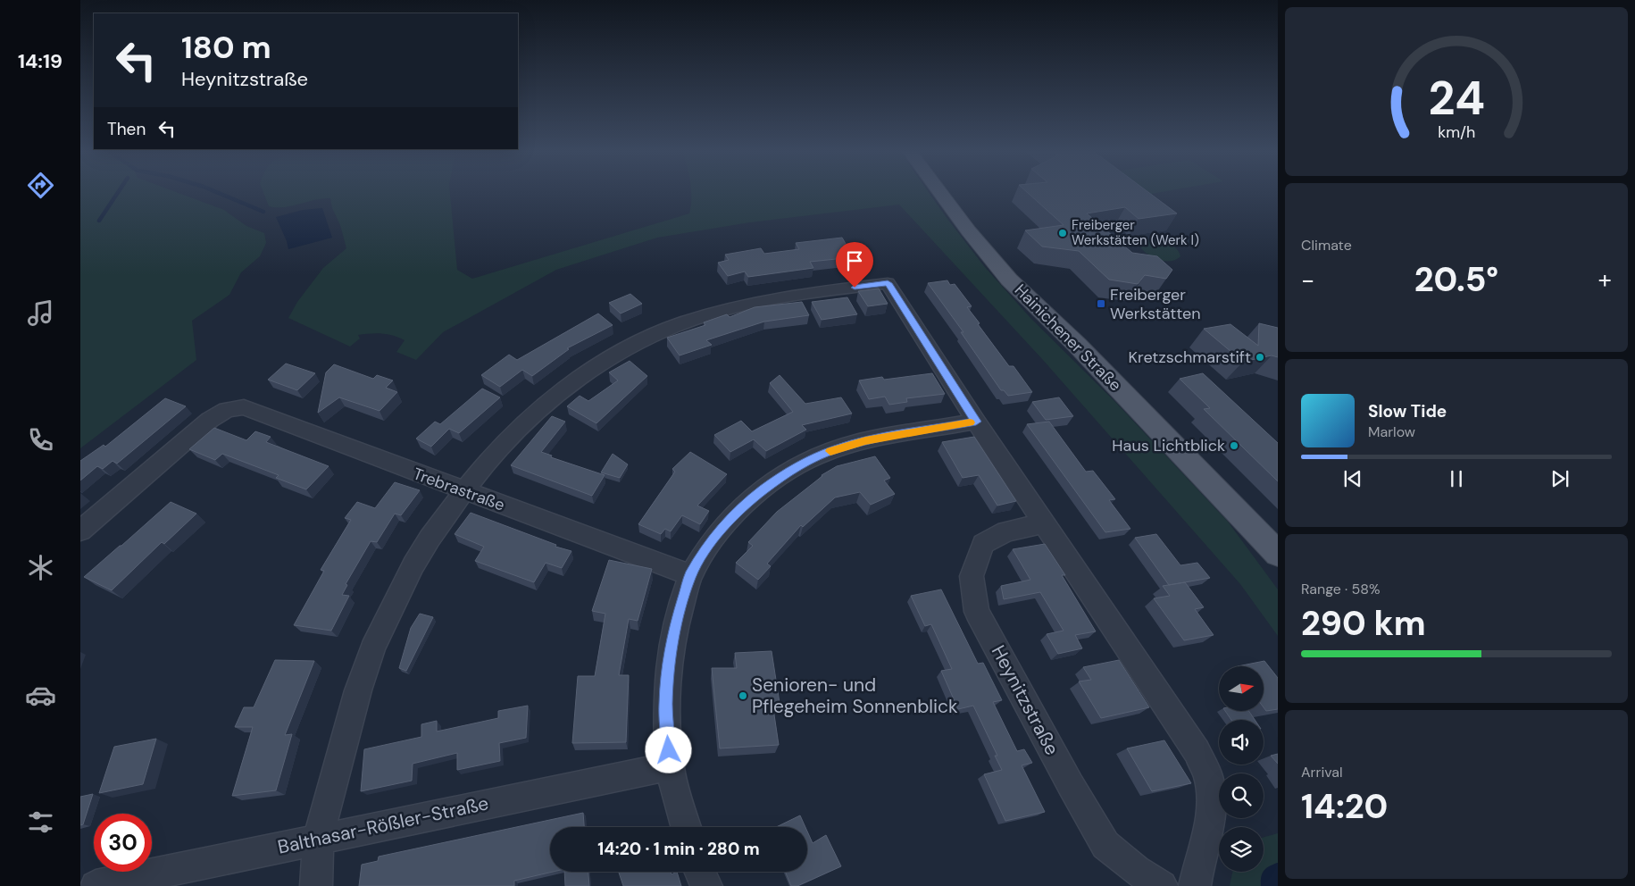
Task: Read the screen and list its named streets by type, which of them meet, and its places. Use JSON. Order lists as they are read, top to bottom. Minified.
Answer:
{"streets":{"main road":["Hainichener Straße"],"street":["Trebrastraße","Heynitzstraße","Balthasar-Rößler-Straße"]},"places":{"other":["Freiberger Werkstätten (Werk I)","Kretzschmarstift","Haus Lichtblick","Senioren- und Pflegeheim Sonnenblick"],"transit":["Freiberger Werkstätten"]},"north":"right","page":{"tabs":"14:19","turn":["180 m","Heynitzstraße"],"then":"Then","tile":["Climate",["Range · 58%","290 km"],["Arrival","14:20"]],"heat":["−","20.5°","+"],"song":["Slow Tide","Marlow"],"limit":"30","trip":"14:20 · 1 min · 280 m","gauge":["24","km/h"]}}
